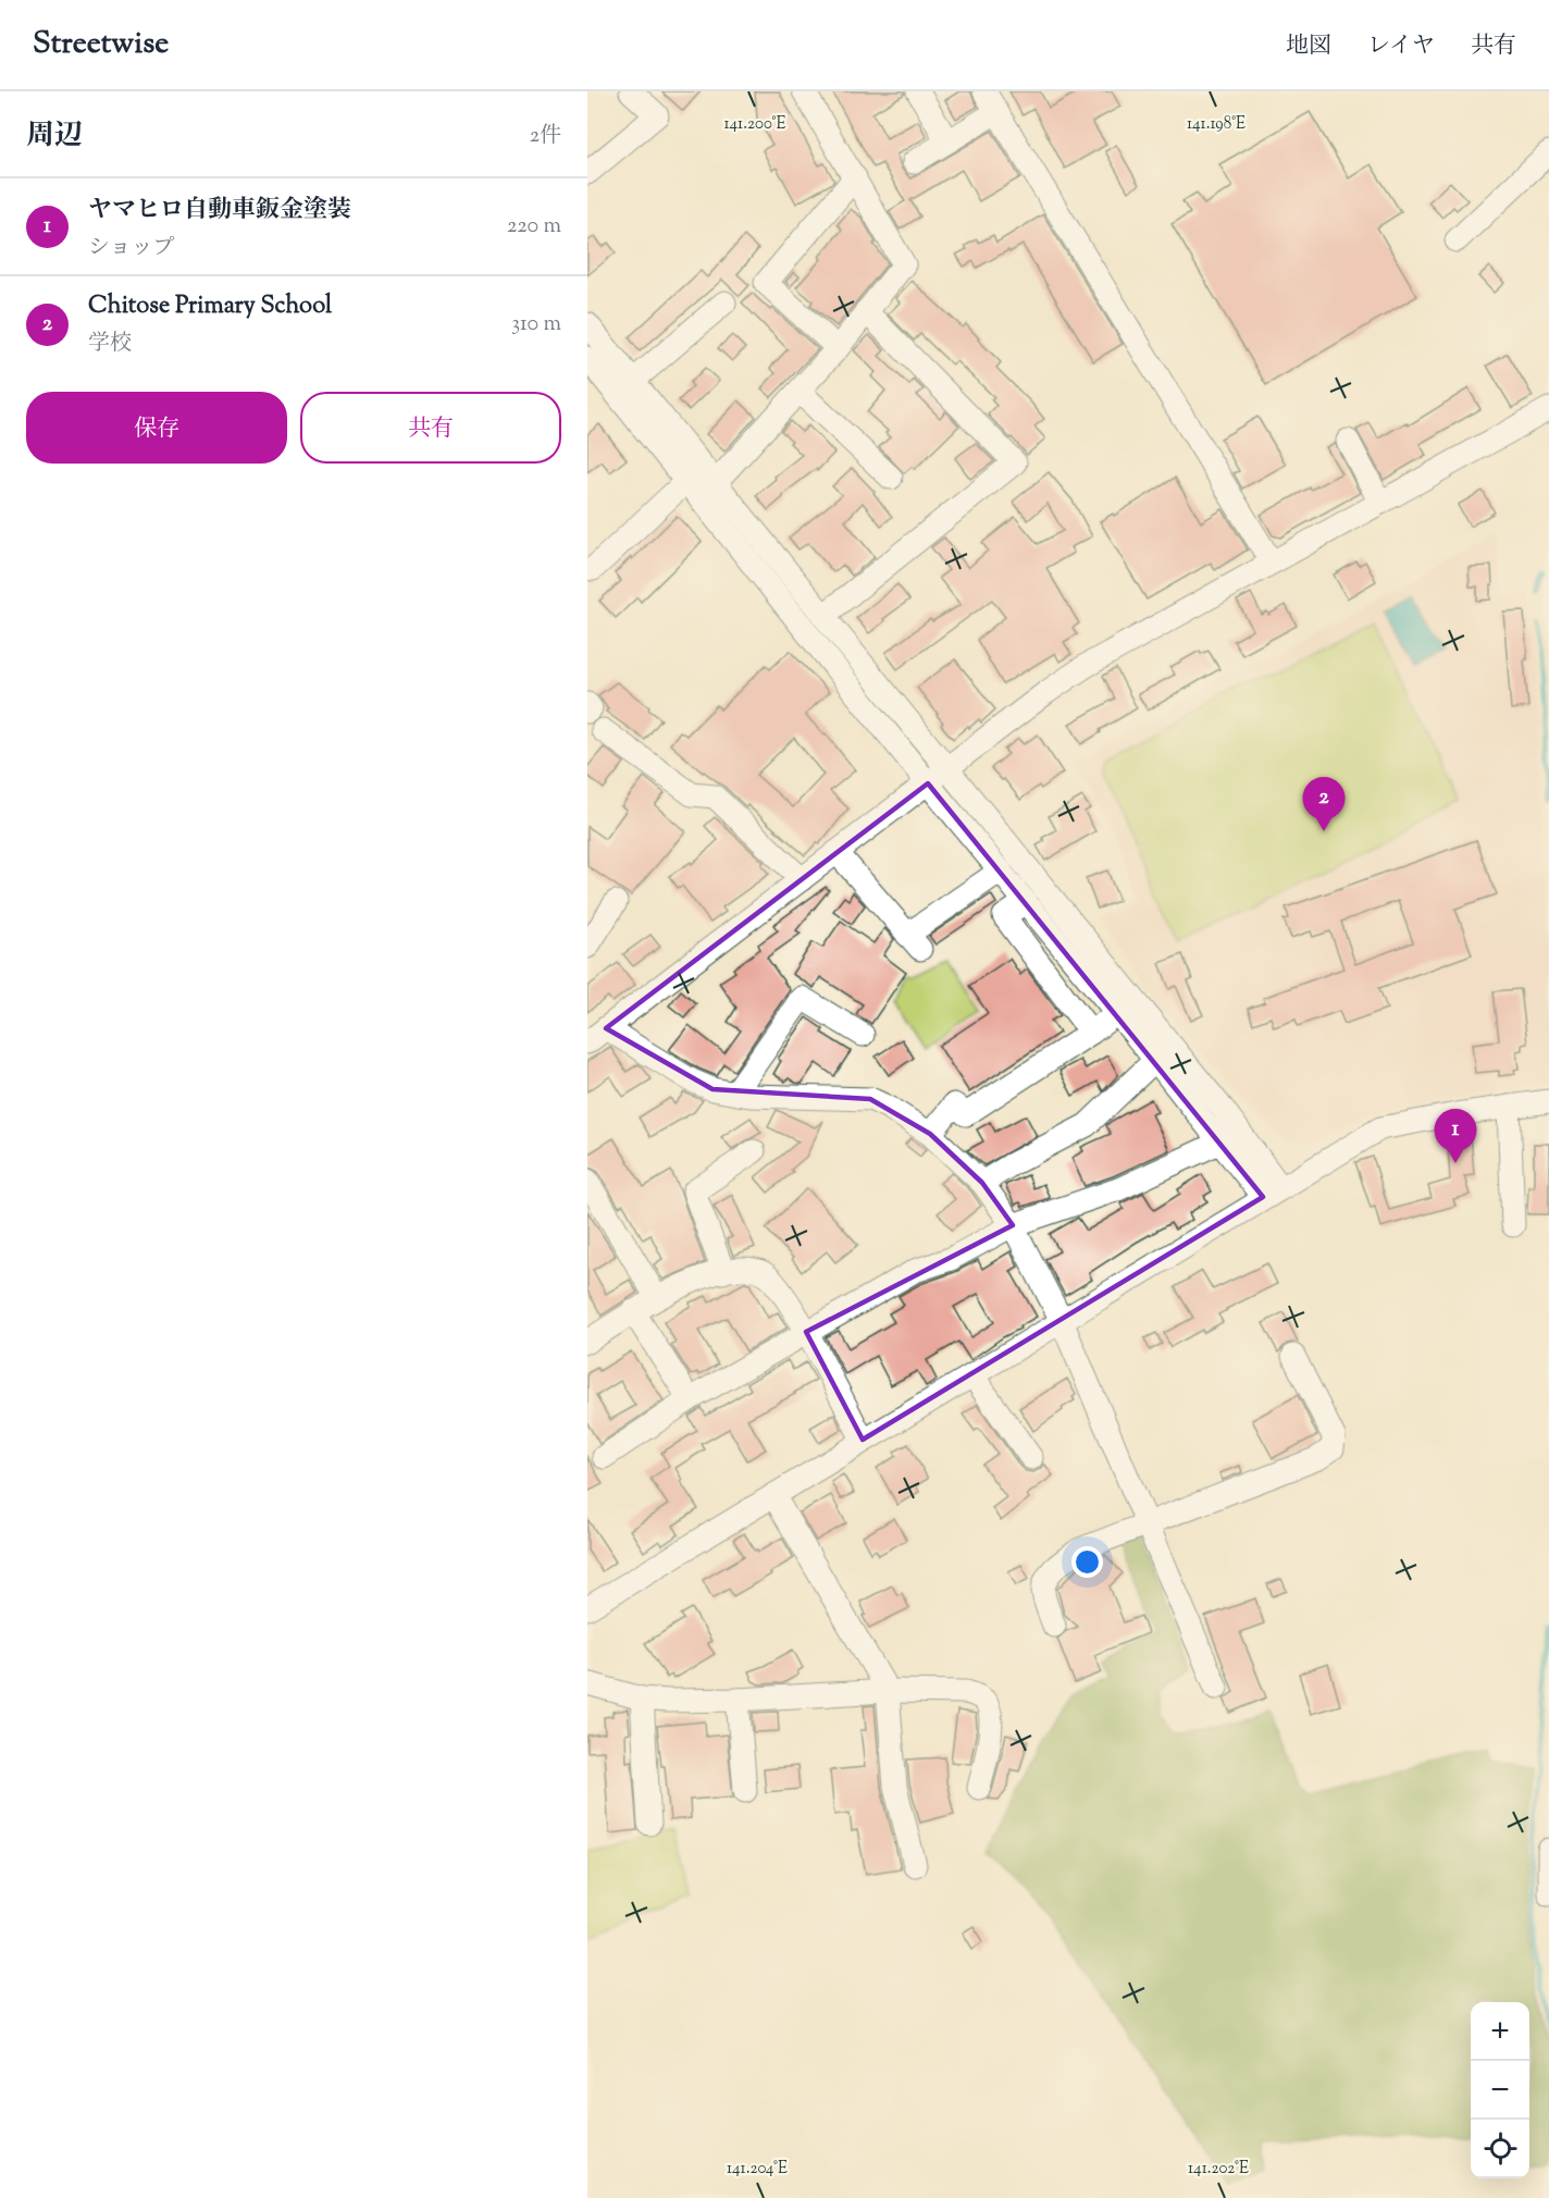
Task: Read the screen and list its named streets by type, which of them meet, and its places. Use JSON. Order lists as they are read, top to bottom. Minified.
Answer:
{"page":{"header":"Streetwise","nav":["地図","レイヤ","共有"],"heading":["周辺","2件"],"list":[{"mark":"1","name":"ヤマヒロ自動車鈑金塗装","note":"ショップ","value":"220 m"},{"mark":"2","name":"Chitose Primary School","note":"学校","value":"310 m"}],"buttons":["保存","共有"],"pins":["2","1"],"map_buttons":["+","−"]},"coordinates":["141.200°E","141.198°E","141.204°E","141.202°E"]}
